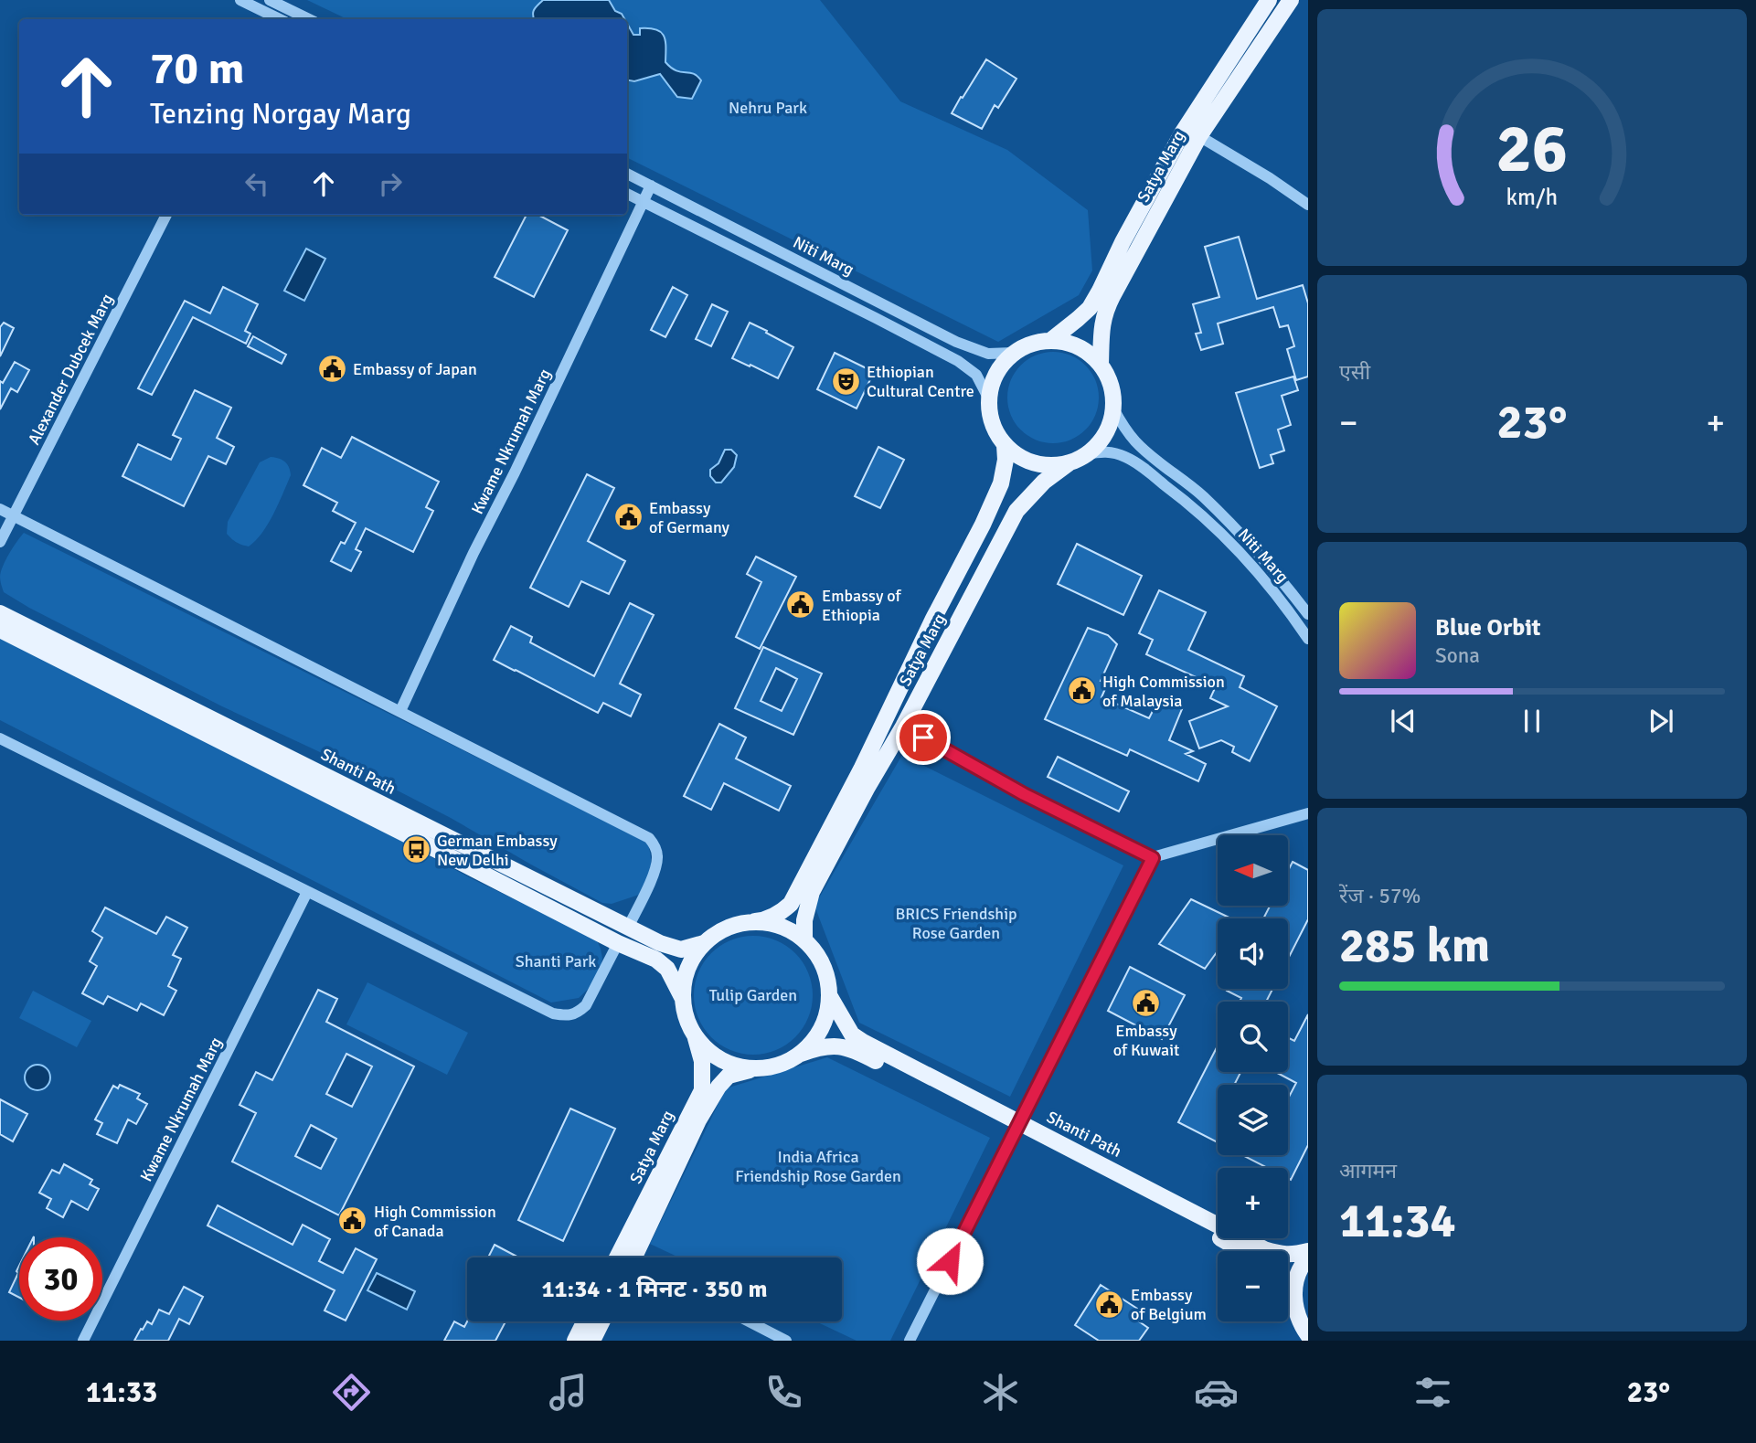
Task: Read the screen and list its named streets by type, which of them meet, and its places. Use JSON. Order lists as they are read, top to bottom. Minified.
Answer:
{"streets":{"main road":["Satya Marg","Shanti Path"],"street":["Niti Marg","Alexander Dubcek Marg","Kwame Nkrumah Marg"]},"crossings":[["Satya Marg","Niti Marg"],["Satya Marg","Shanti Path"],["Niti Marg","Kwame Nkrumah Marg"]],"parks":["Nehru Park","BRICS Friendship Rose Garden","Shanti Park","Tulip Garden","India Africa Friendship Rose Garden"],"places":{"public building":["Embassy of Japan","Embassy of Germany","Embassy of Ethiopia","High Commission of Malaysia","Embassy of Kuwait","High Commission of Canada","Embassy of Belgium"],"theatre":["Ethiopian Cultural Centre"],"bus stop":["German Embassy New Delhi"]},"north":"left","page":{"turn":["70 m","Tenzing Norgay Marg"],"tile":["एसी",["रेंज · 57%","285 km"],["आगमन","11:34"]],"heat":["−","23°","+"],"song":["Blue Orbit","Sona"],"map_buttons":["+","−"],"limit":"30","trip":"11:34 · 1 मिनट · 350 m","tabs":["11:33","23°"],"gauge":["26","km/h"]}}
